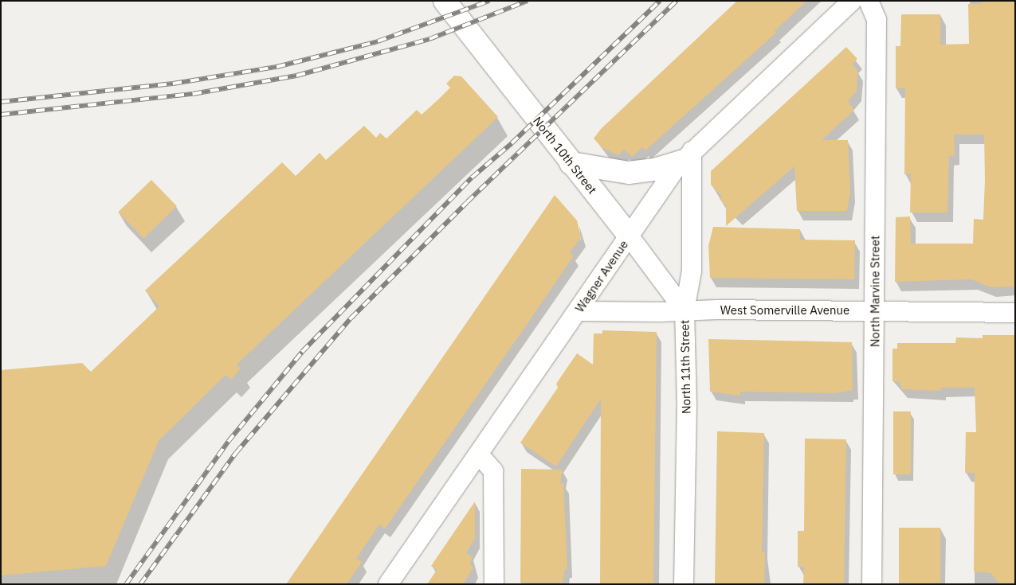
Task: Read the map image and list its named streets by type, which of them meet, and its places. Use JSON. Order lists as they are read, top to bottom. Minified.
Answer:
{"streets":{"street":["North 10th Street","Wagner Avenue","North Marvine Street","West Somerville Avenue","North 11th Street"]},"crossings":[["North 10th Street","Wagner Avenue"],["North 10th Street","West Somerville Avenue"],["North 10th Street","North 11th Street"],["Wagner Avenue","West Somerville Avenue"],["Wagner Avenue","North 11th Street"],["North Marvine Street","West Somerville Avenue"],["West Somerville Avenue","North 11th Street"]]}
